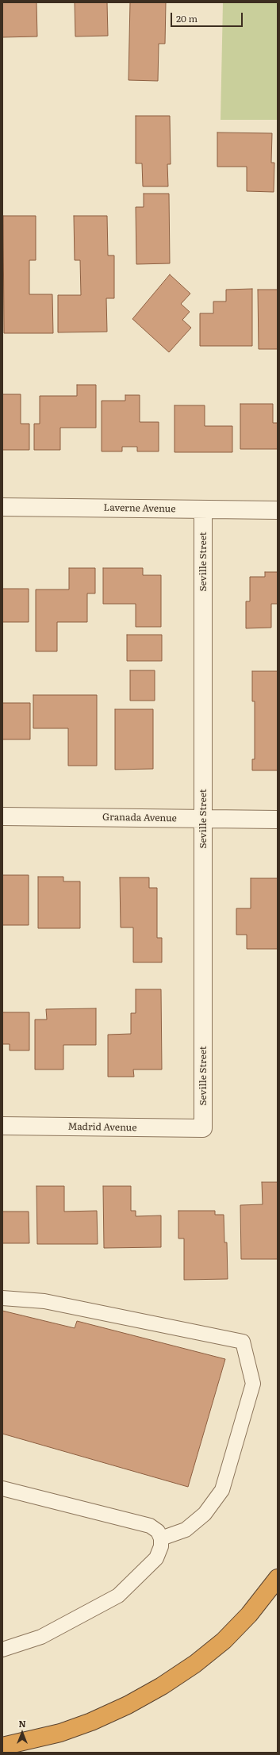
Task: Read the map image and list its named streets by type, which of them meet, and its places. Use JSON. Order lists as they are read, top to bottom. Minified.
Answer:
{"streets":{"street":["Laverne Avenue","Seville Street","Granada Avenue","Madrid Avenue"]},"crossings":[["Laverne Avenue","Seville Street"],["Seville Street","Granada Avenue"],["Seville Street","Madrid Avenue"]],"scale_bar":"20 m","north":"top"}
